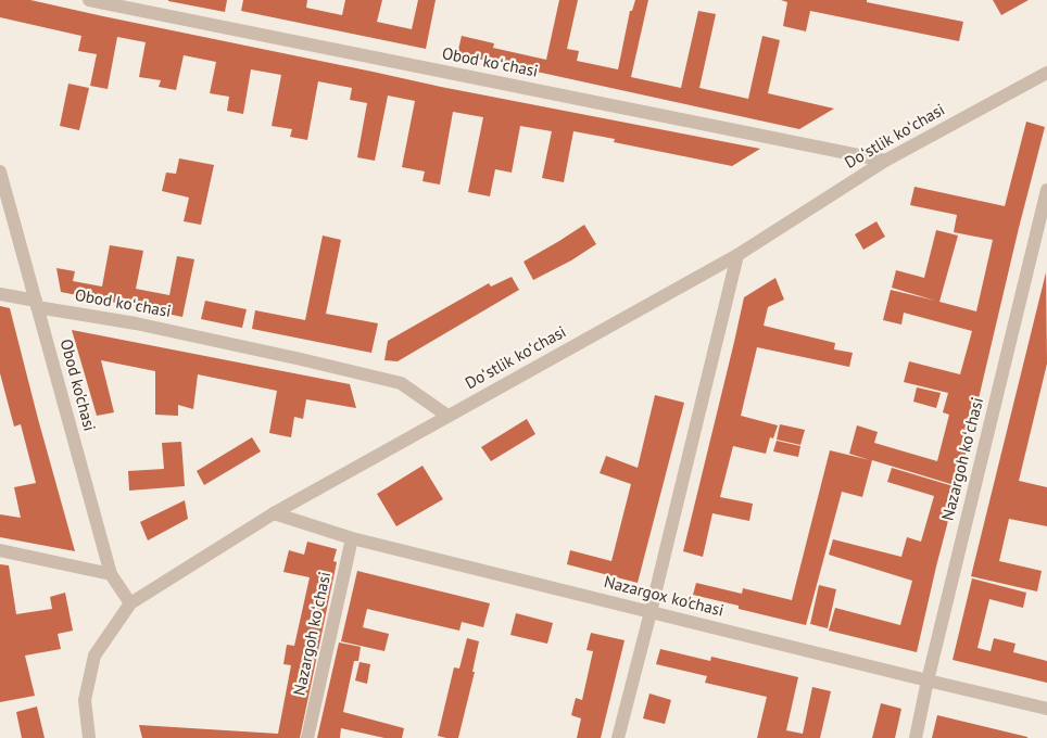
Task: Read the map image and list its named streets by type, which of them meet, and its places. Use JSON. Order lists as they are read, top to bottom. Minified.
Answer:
{"streets":{"street":["Obod koʻchasi","Doʻstlik koʻchasi","Obod ko'chasi","Nazargoh koʻchasi","Nazargox ko'chasi"]},"crossings":[["Obod koʻchasi","Doʻstlik koʻchasi"],["Obod koʻchasi","Obod ko'chasi"],["Doʻstlik koʻchasi","Obod ko'chasi"],["Doʻstlik koʻchasi","Nazargox ko'chasi"],["Nazargoh koʻchasi","Nazargox ko'chasi"]]}
